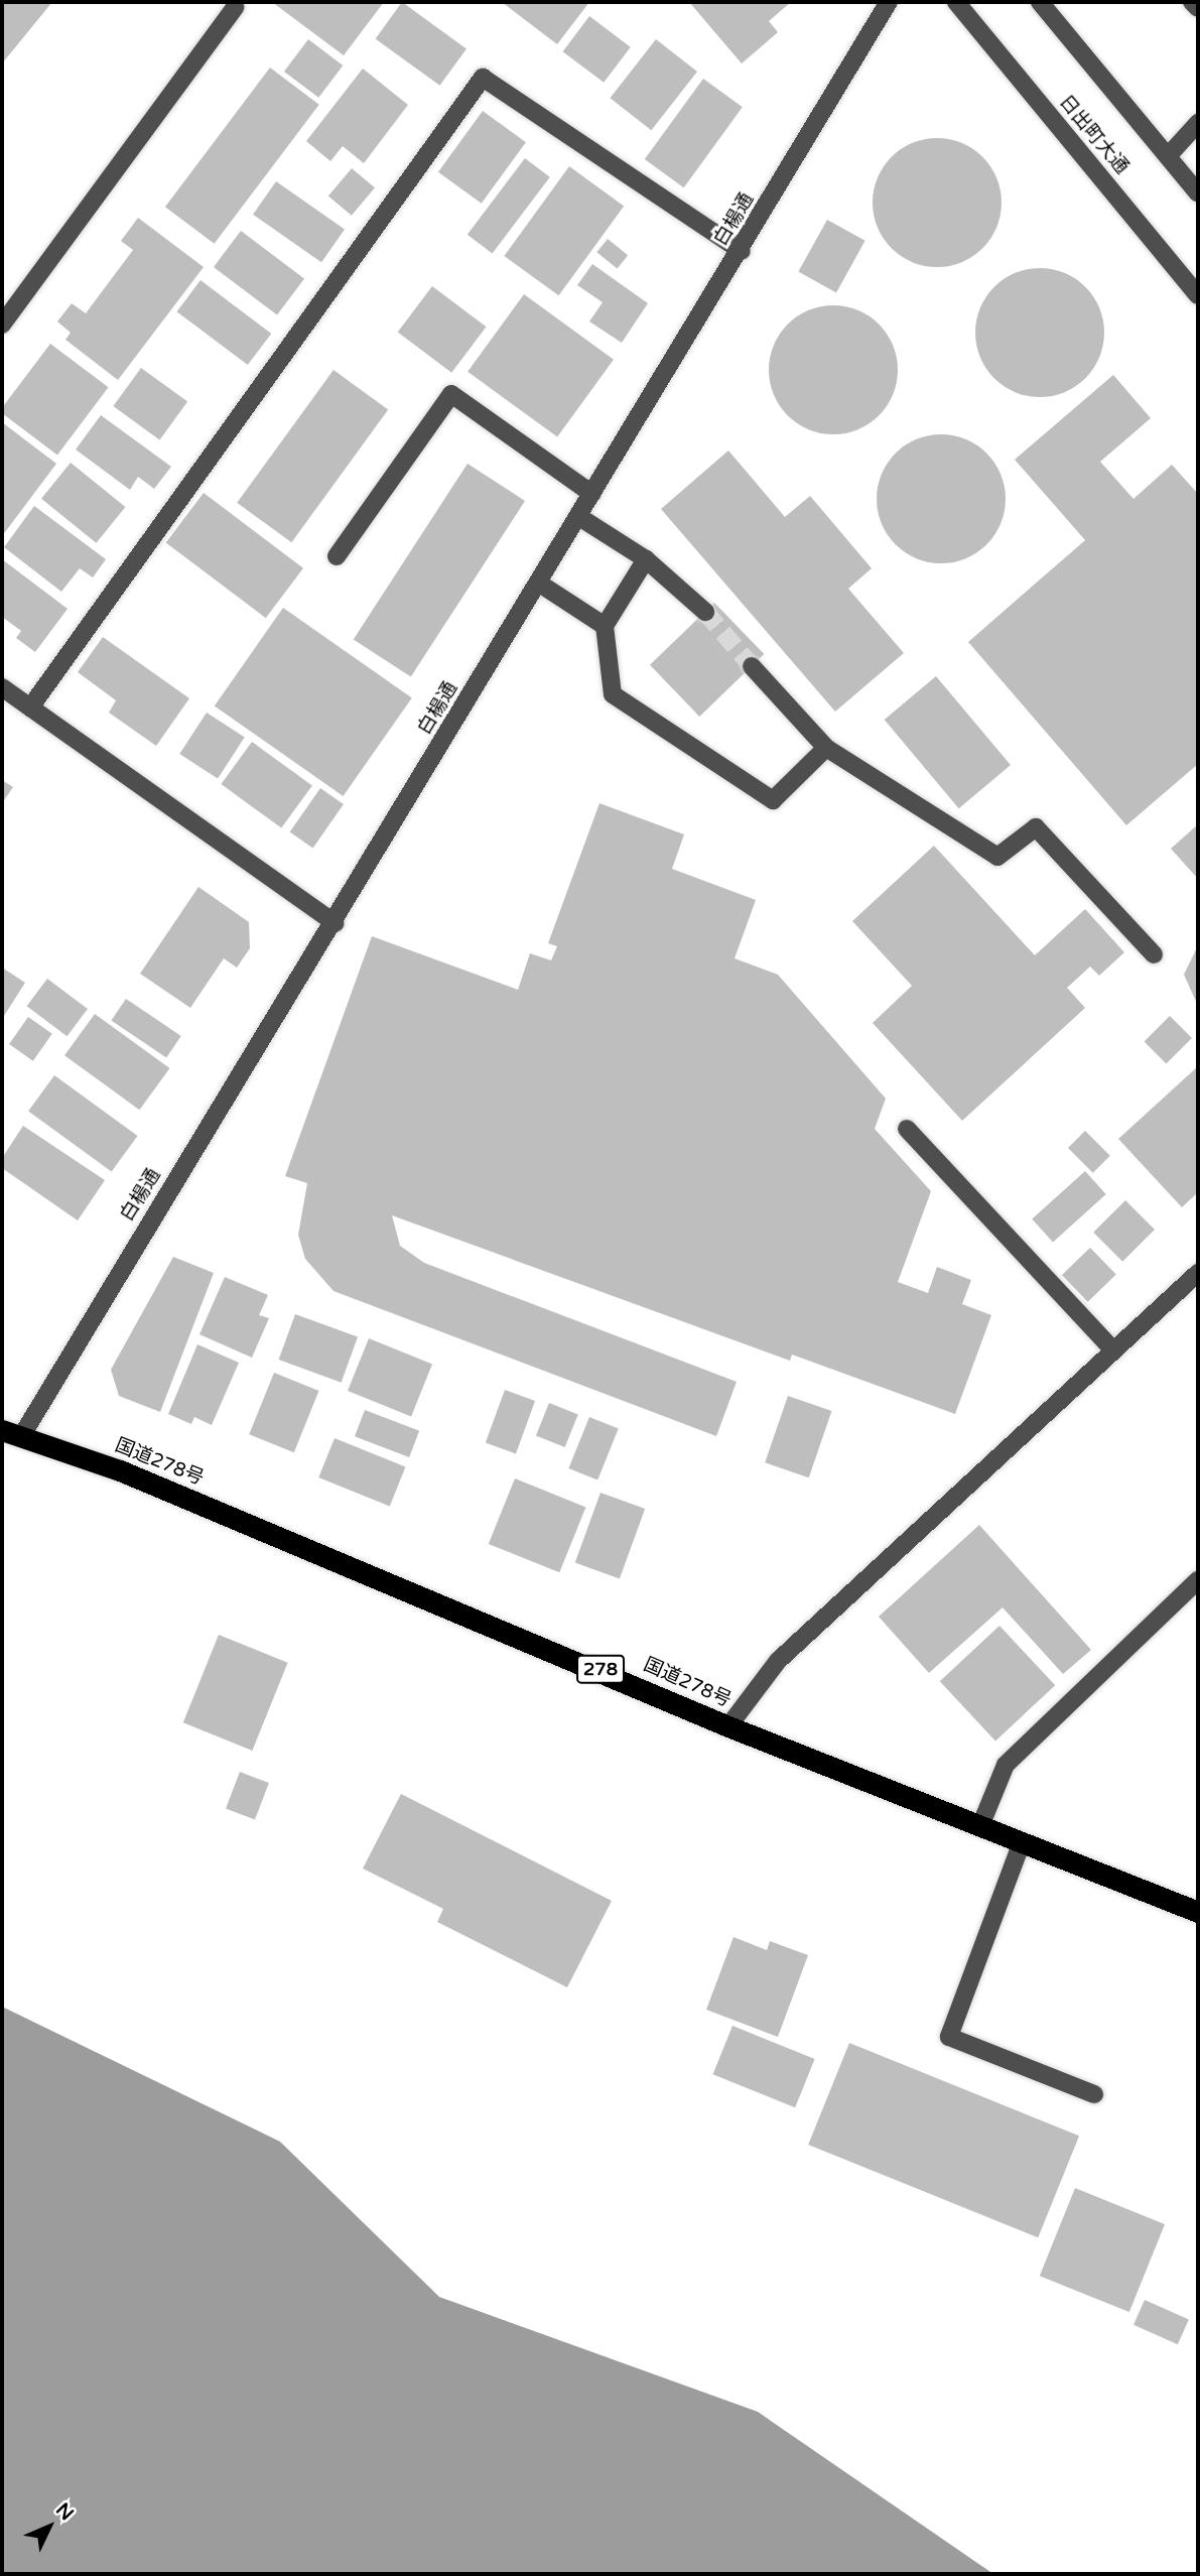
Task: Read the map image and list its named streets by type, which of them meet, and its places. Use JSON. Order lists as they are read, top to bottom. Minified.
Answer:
{"streets":{"highway":["国道278号","278"],"street":["日出町大通","白楊通"]},"crossings":[["白楊通","国道278号"]],"north":"top right"}
